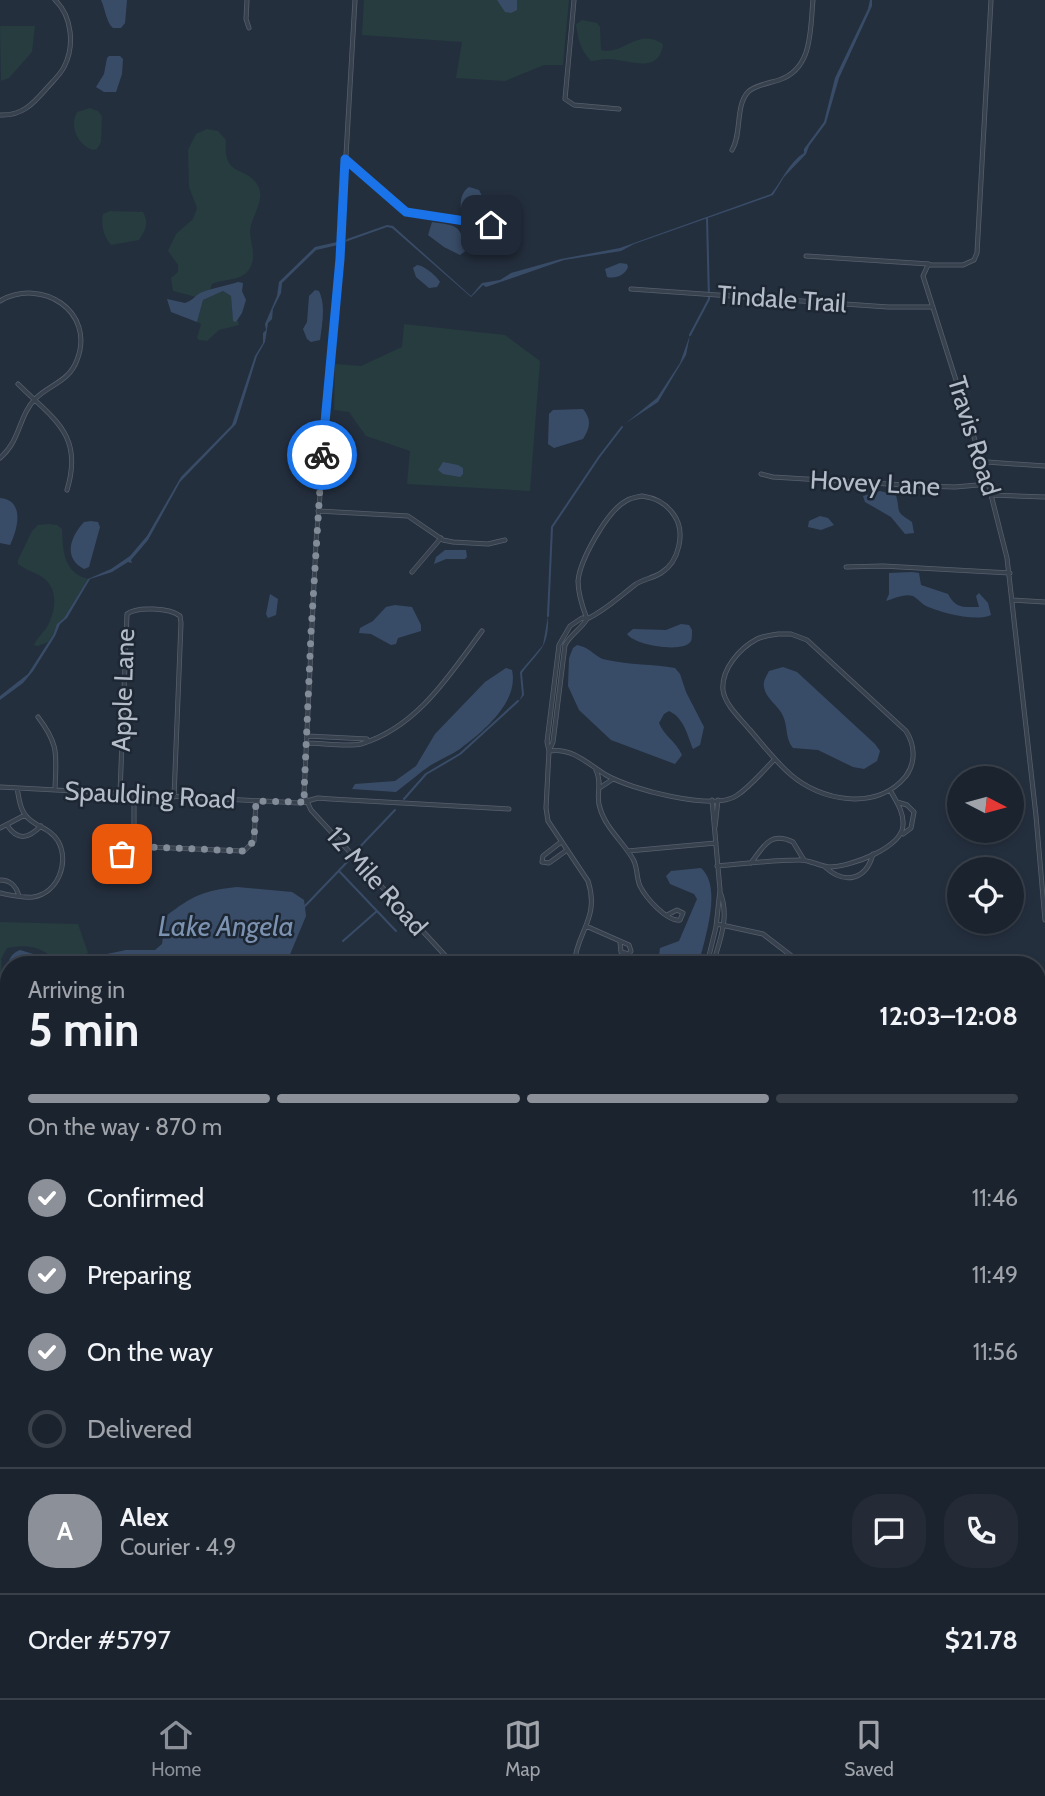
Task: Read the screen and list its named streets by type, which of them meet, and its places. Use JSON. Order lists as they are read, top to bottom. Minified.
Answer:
{"streets":{"street":["Tindale Trail","Travis Road","Hovey Lane","Apple Lane","Spaulding Road","12 Mile Road"]},"crossings":[["Tindale Trail","Travis Road"],["Travis Road","Hovey Lane"],["Apple Lane","Spaulding Road"],["Spaulding Road","12 Mile Road"]],"water":["Lake Angela"],"north":"right","page":{"heading":["5 min","Arriving in","12:03–12:08"],"panel":["Alex","Courier · 4.9","Order #5797","$21.78"],"bar":"On the way · 870 m","list":[["Confirmed","11:46"],["Preparing","11:49"],["On the way","11:56"],"Delivered"],"round":"A","tabs":["Home","Map","Saved"]}}
